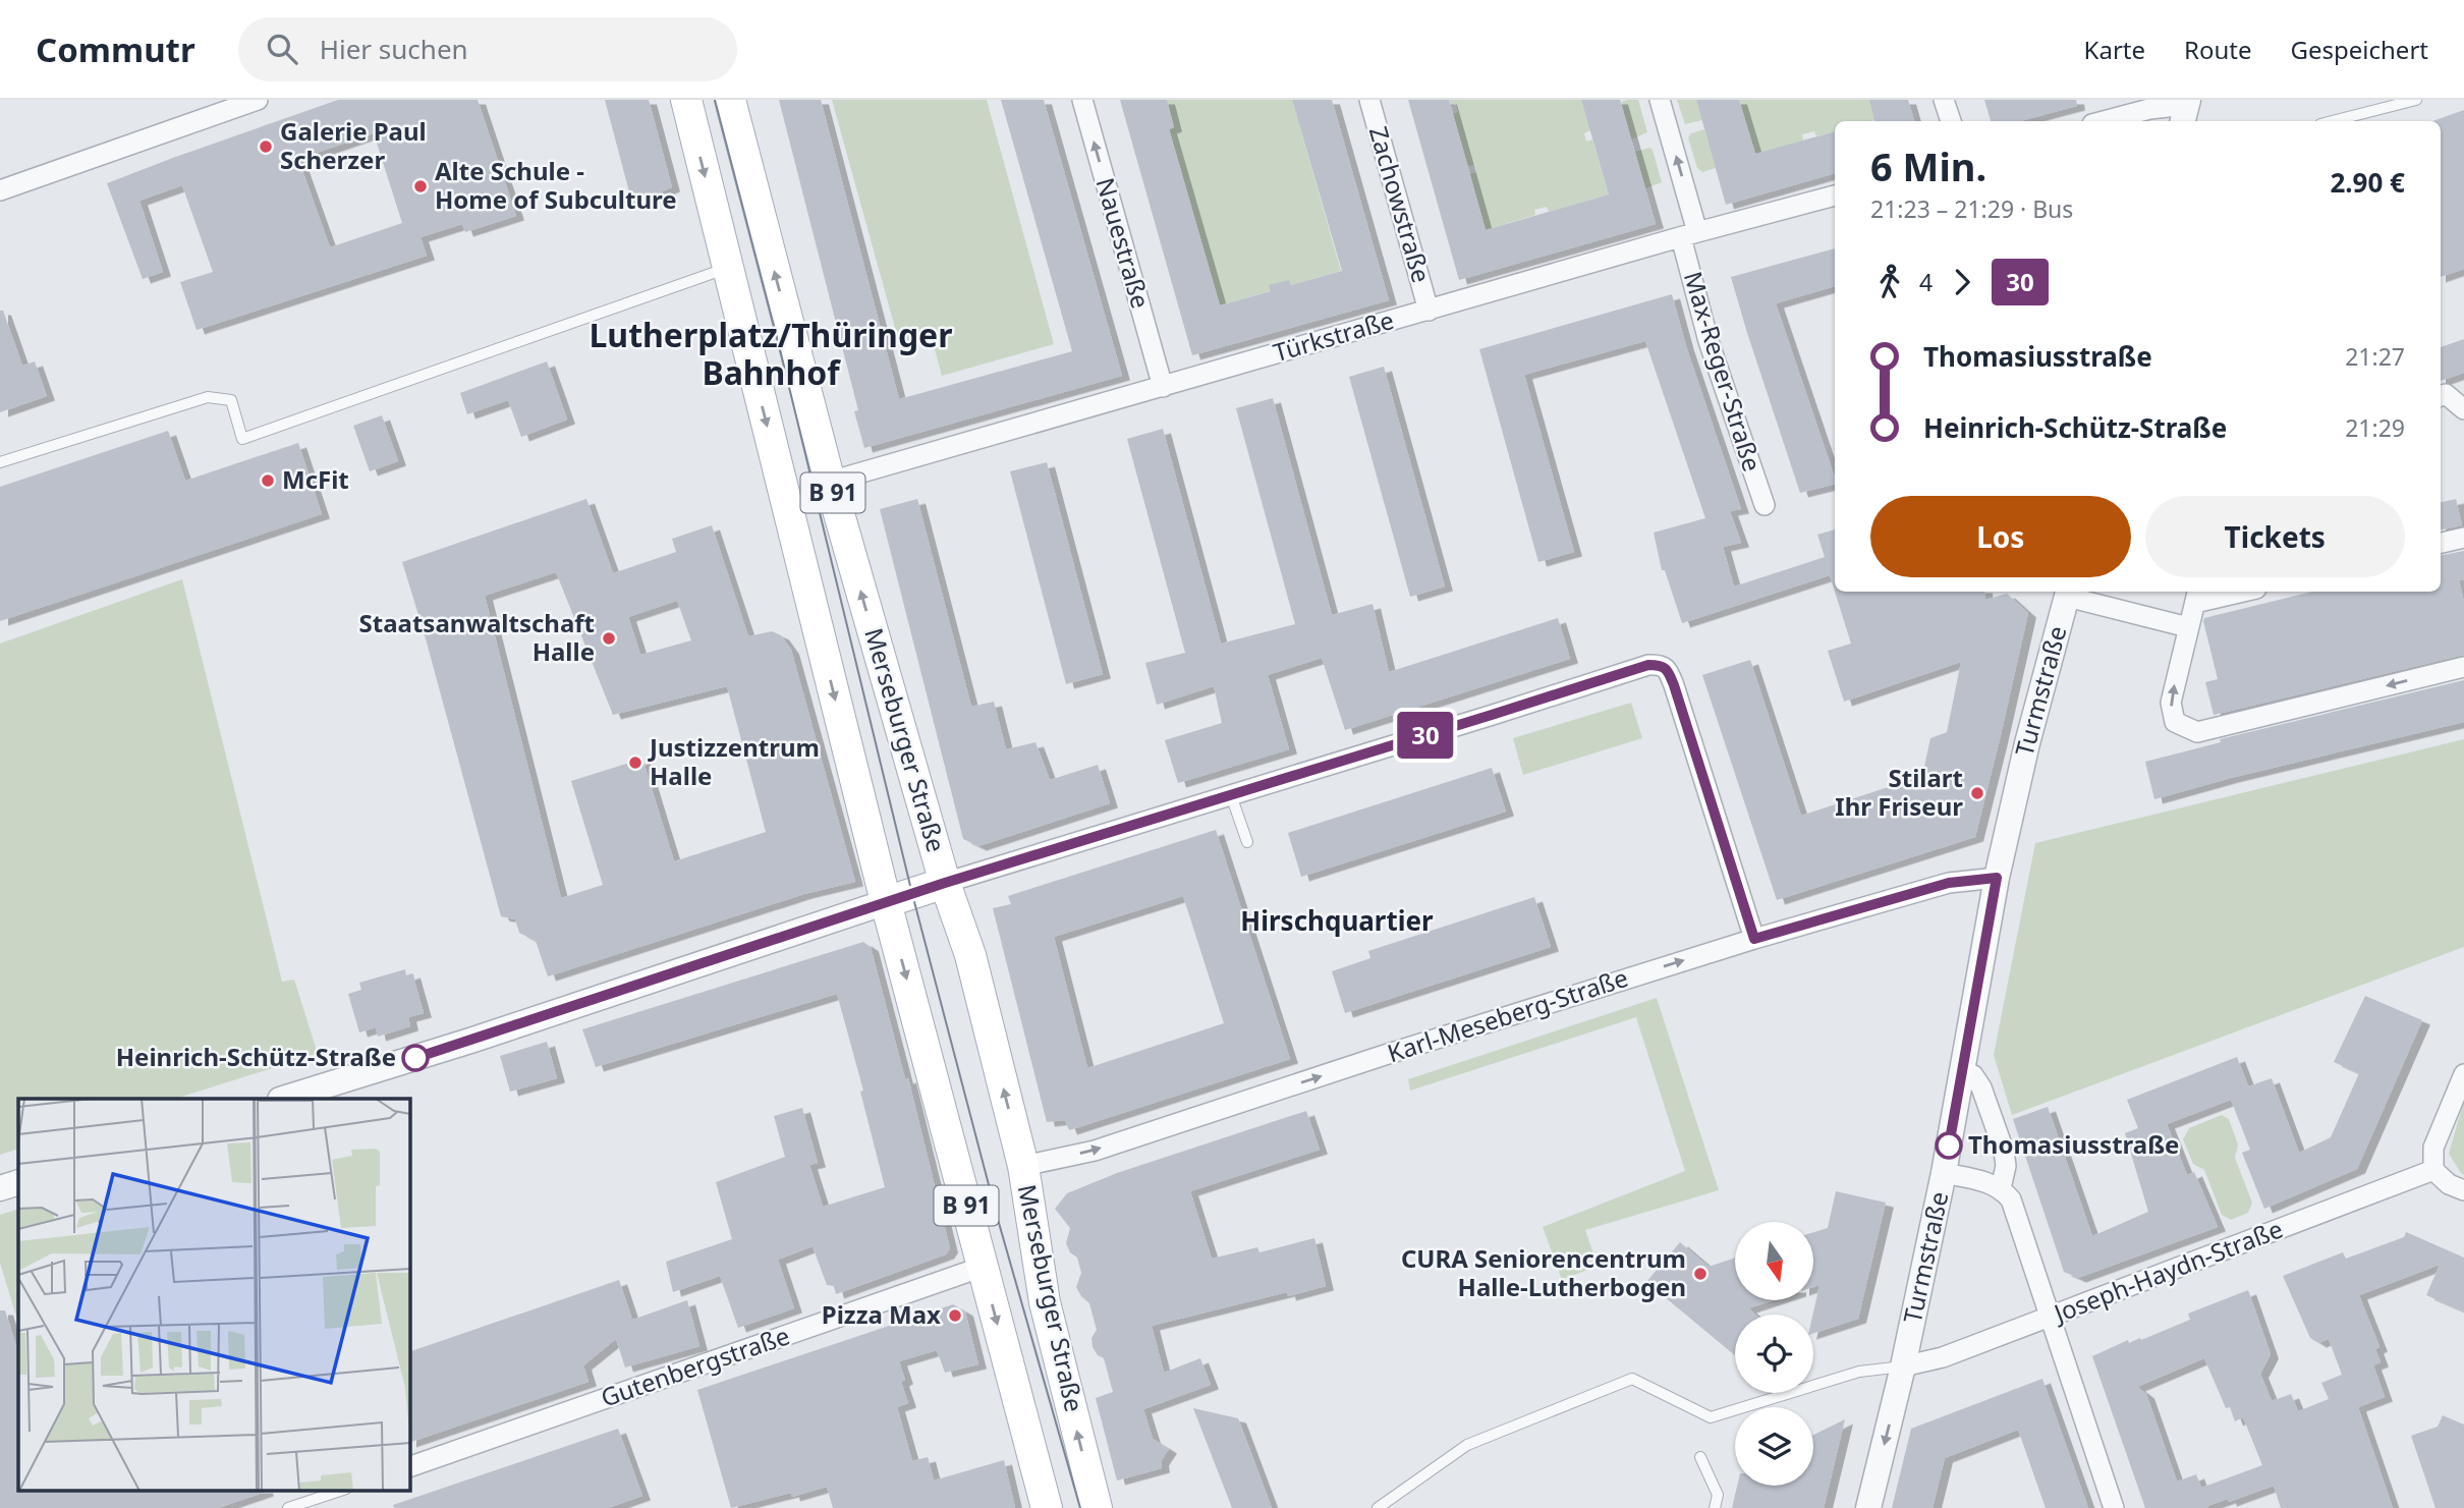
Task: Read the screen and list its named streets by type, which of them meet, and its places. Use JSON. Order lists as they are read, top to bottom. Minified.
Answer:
{"streets":{"main road":["B 91","Merseburger Straße"],"street":["Zachowstraße","Nauestraße","Türkstraße","Max-Reger-Straße","Turmstraße","Karl-Meseberg-Straße","Joseph-Haydn-Straße","Gutenbergstraße"]},"crossings":[["Zachowstraße","Türkstraße"],["Nauestraße","Türkstraße"],["Türkstraße","Max-Reger-Straße"],["Türkstraße","Merseburger Straße"],["Turmstraße","Karl-Meseberg-Straße"],["Turmstraße","Joseph-Haydn-Straße"],["Merseburger Straße","Karl-Meseberg-Straße"],["Merseburger Straße","Gutenbergstraße"]],"one_way":["Nauestraße","Karl-Meseberg-Straße"],"districts":["Lutherplatz/Thüringer Bahnhof","Hirschquartier"],"places":["Galerie Paul Scherzer","Alte Schule - Home of Subculture","McFit","Staatsanwaltschaft Halle","Justizzentrum Halle","Stilart Ihr Friseur","Heinrich-Schütz-Straße","Thomasiusstraße","CURA Seniorencentrum Halle-Lutherbogen","Pizza Max"],"lines":["bus line 30"],"north":"bottom","page":{"header":"Commutr","search":"Hier suchen","nav":["Karte","Route","Gespeichert"],"on_map":"30","heading":["6 Min.","21:23 – 21:29 · Bus","2.90 €"],"legs":["4","30"],"list":[{"name":"Thomasiusstraße","value":"21:27"},{"name":"Heinrich-Schütz-Straße","value":"21:29"}],"buttons":["Los","Tickets"]}}
